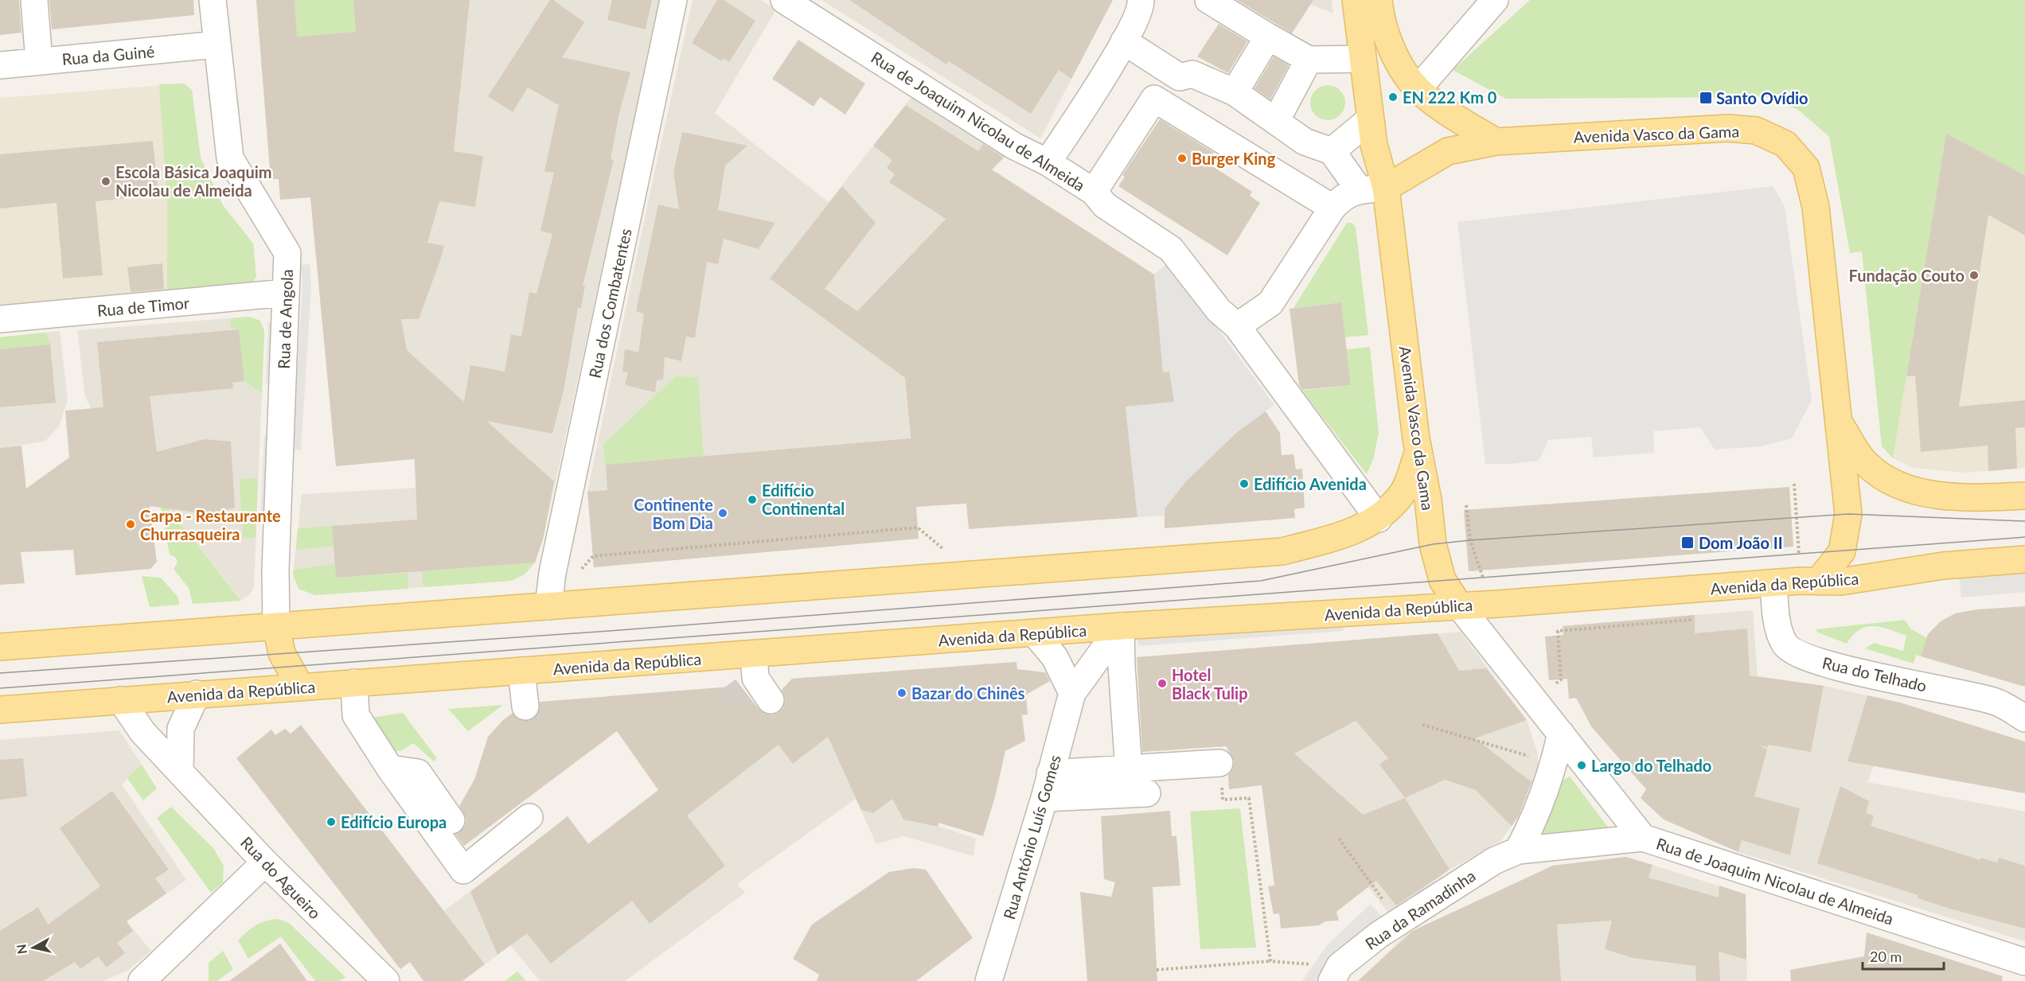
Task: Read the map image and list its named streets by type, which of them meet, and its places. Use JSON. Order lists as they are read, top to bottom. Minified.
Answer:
{"streets":{"main road":["Avenida Vasco da Gama","Avenida da República"],"street":["Rua da Guiné","Rua de Joaquim Nicolau de Almeida","Rua dos Combatentes","Rua de Timor","Rua de Angola","Rua do Telhado","Rua António Luís Gomes","Rua do Agueiro","Rua da Ramadinha"]},"crossings":[["Rua da Guiné","Rua de Angola"],["Rua de Joaquim Nicolau de Almeida","Avenida Vasco da Gama"],["Rua de Joaquim Nicolau de Almeida","Avenida da República"],["Avenida Vasco da Gama","Avenida da República"],["Rua de Timor","Rua de Angola"],["Avenida da República","Rua do Telhado"],["Avenida da República","Rua António Luís Gomes"],["Avenida da República","Rua do Agueiro"]],"places":{"other":["EN 222 Km 0","Burger King","Escola Básica Joaquim Nicolau de Almeida","Fundação Couto","Edifício Avenida","Edifício Continental","Continente Bom Dia","Carpa - Restaurante Churrasqueira","Hotel Black Tulip","Bazar do Chinês","Largo do Telhado","Edifício Europa"],"transit":["Santo Ovídio","Dom João II"]},"scale_bar":"20 m","north":"left"}
